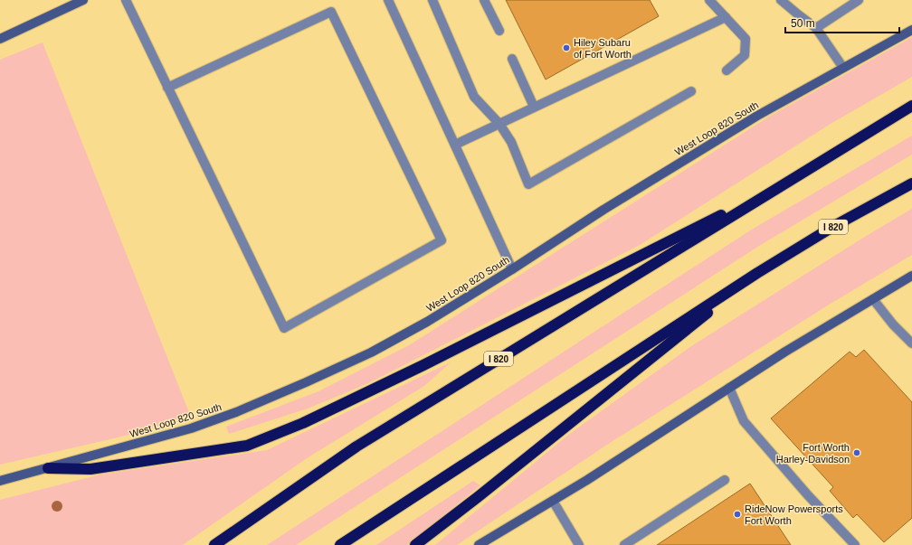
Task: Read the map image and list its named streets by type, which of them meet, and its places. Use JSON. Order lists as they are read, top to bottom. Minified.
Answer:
{"streets":{"highway":["I 820"],"main road":["West Loop 820 South"]},"places":["Hiley Subaru of Fort Worth","Fort Worth Harley-Davidson","RideNow Powersports Fort Worth"],"scale_bar":"50 m"}
